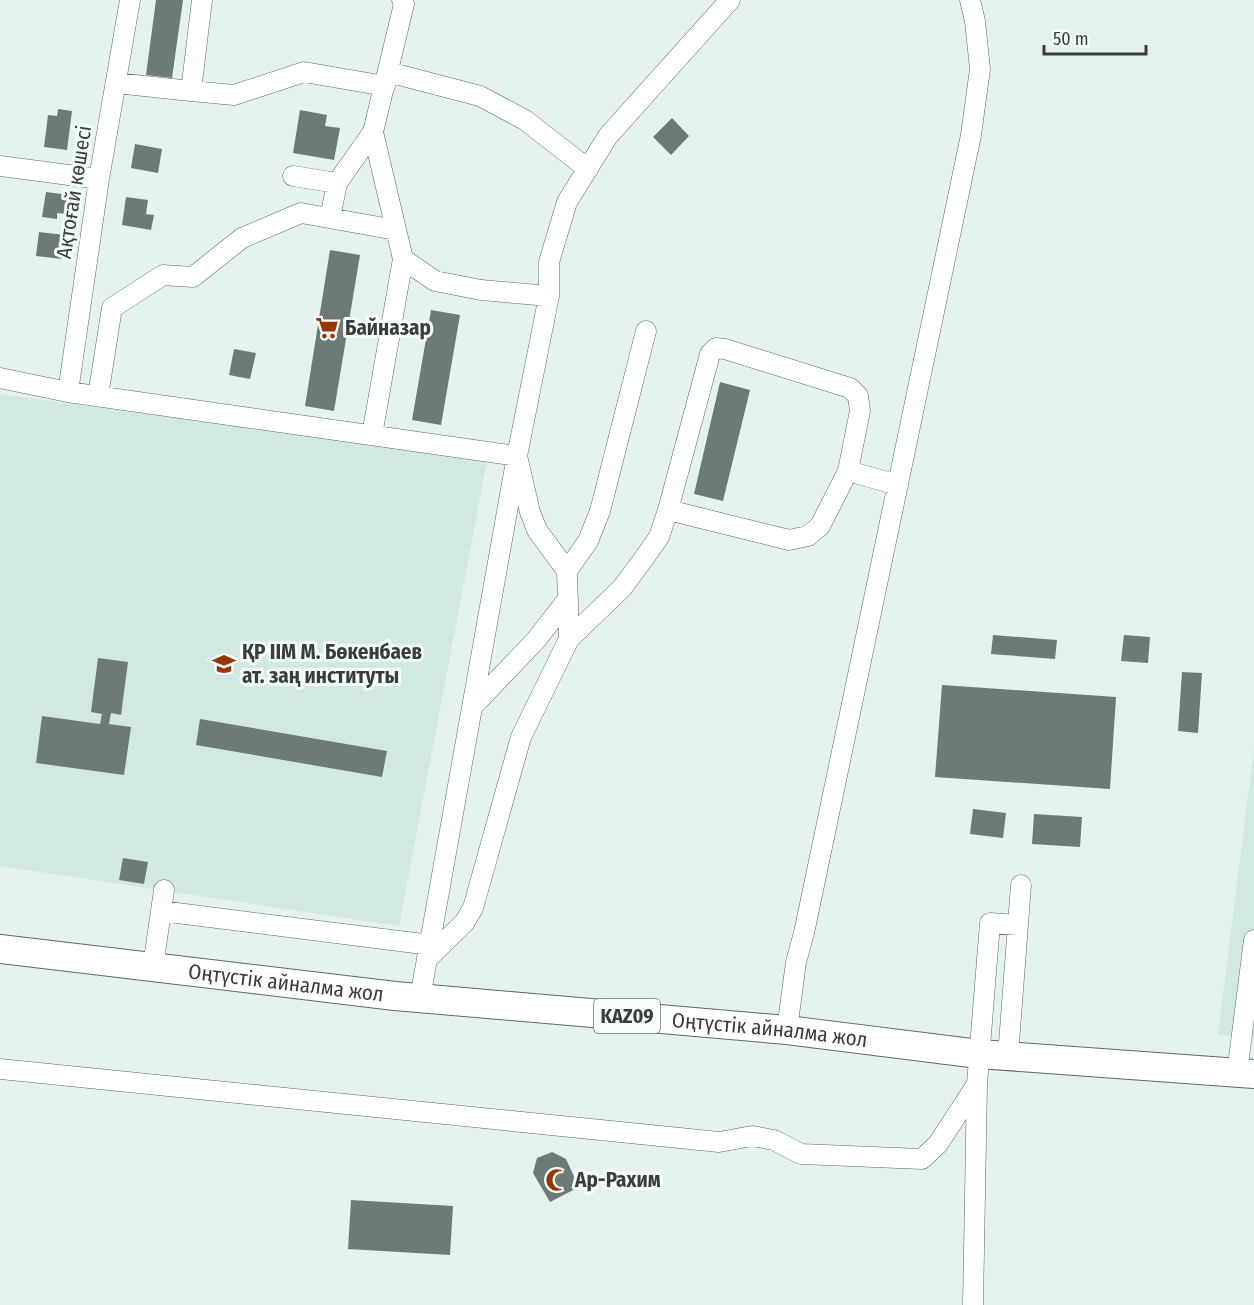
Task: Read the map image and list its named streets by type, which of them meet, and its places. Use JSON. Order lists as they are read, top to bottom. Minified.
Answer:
{"streets":{"highway":["Оңтүстік айналма жол","KAZ09"],"street":["Ақтоғай көшесі"]},"places":{"supermarket":["Байназар"],"school or university":["ҚР ІІМ М. Бөкенбаев ат. заң институты"],"mosque":["Ар-Рахим"]},"scale_bar":"50 m"}
